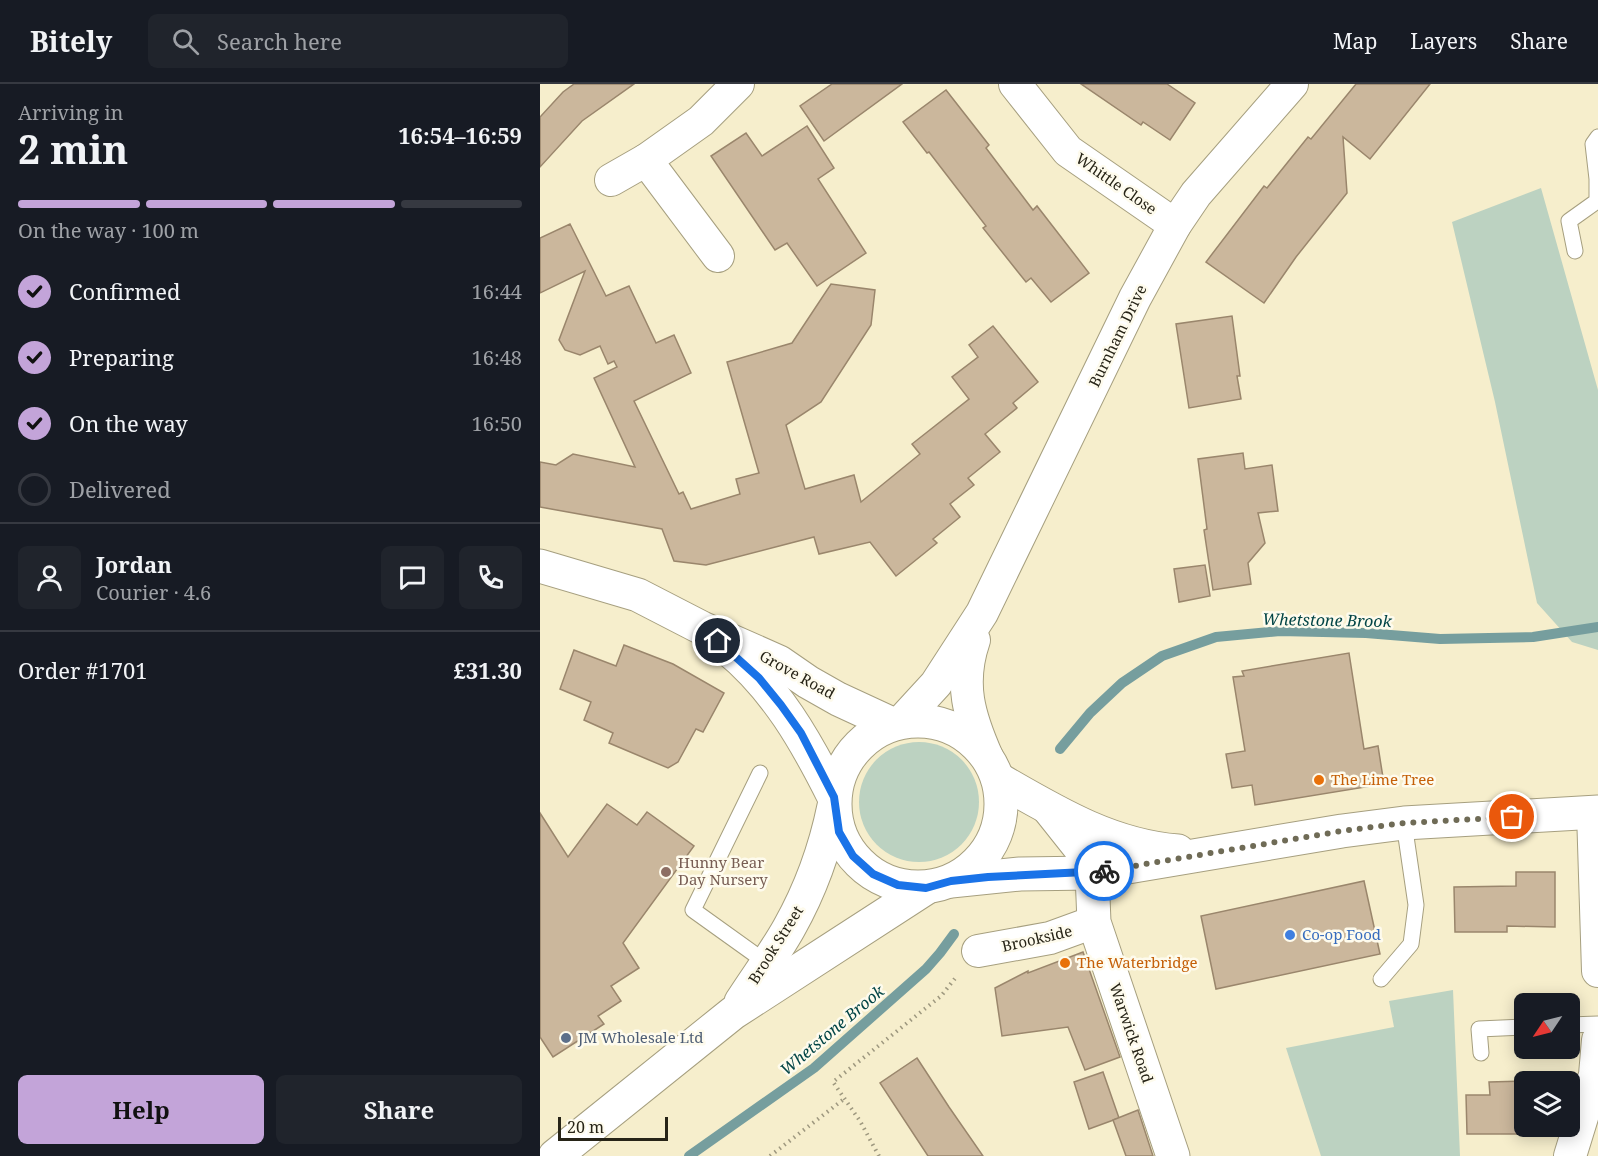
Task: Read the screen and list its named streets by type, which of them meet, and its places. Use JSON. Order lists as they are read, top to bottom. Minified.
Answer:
{"streets":{"street":["Whittle Close","Burnham Drive","Grove Road","Brookside","Brook Street","Warwick Road"]},"crossings":[["Whittle Close","Burnham Drive"],["Burnham Drive","Grove Road"],["Burnham Drive","Brook Street"],["Grove Road","Brook Street"],["Brookside","Warwick Road"]],"water":["Whetstone Brook"],"places":["The Lime Tree","Hunny Bear Day Nursery","Co-op Food","The Waterbridge","JM Wholesale Ltd"],"scale_bar":"20 m","north":"bottom left","page":{"header":"Bitely","search":"Search here","nav":["Map","Layers","Share"],"heading":["2 min","Arriving in","16:54–16:59"],"panel":["Jordan","Courier · 4.6","Order #1701","£31.30"],"bar":"On the way · 100 m","list":[["Confirmed","16:44"],["Preparing","16:48"],["On the way","16:50"],"Delivered"],"buttons":["Help","Share"],"scale":"20 m"}}
